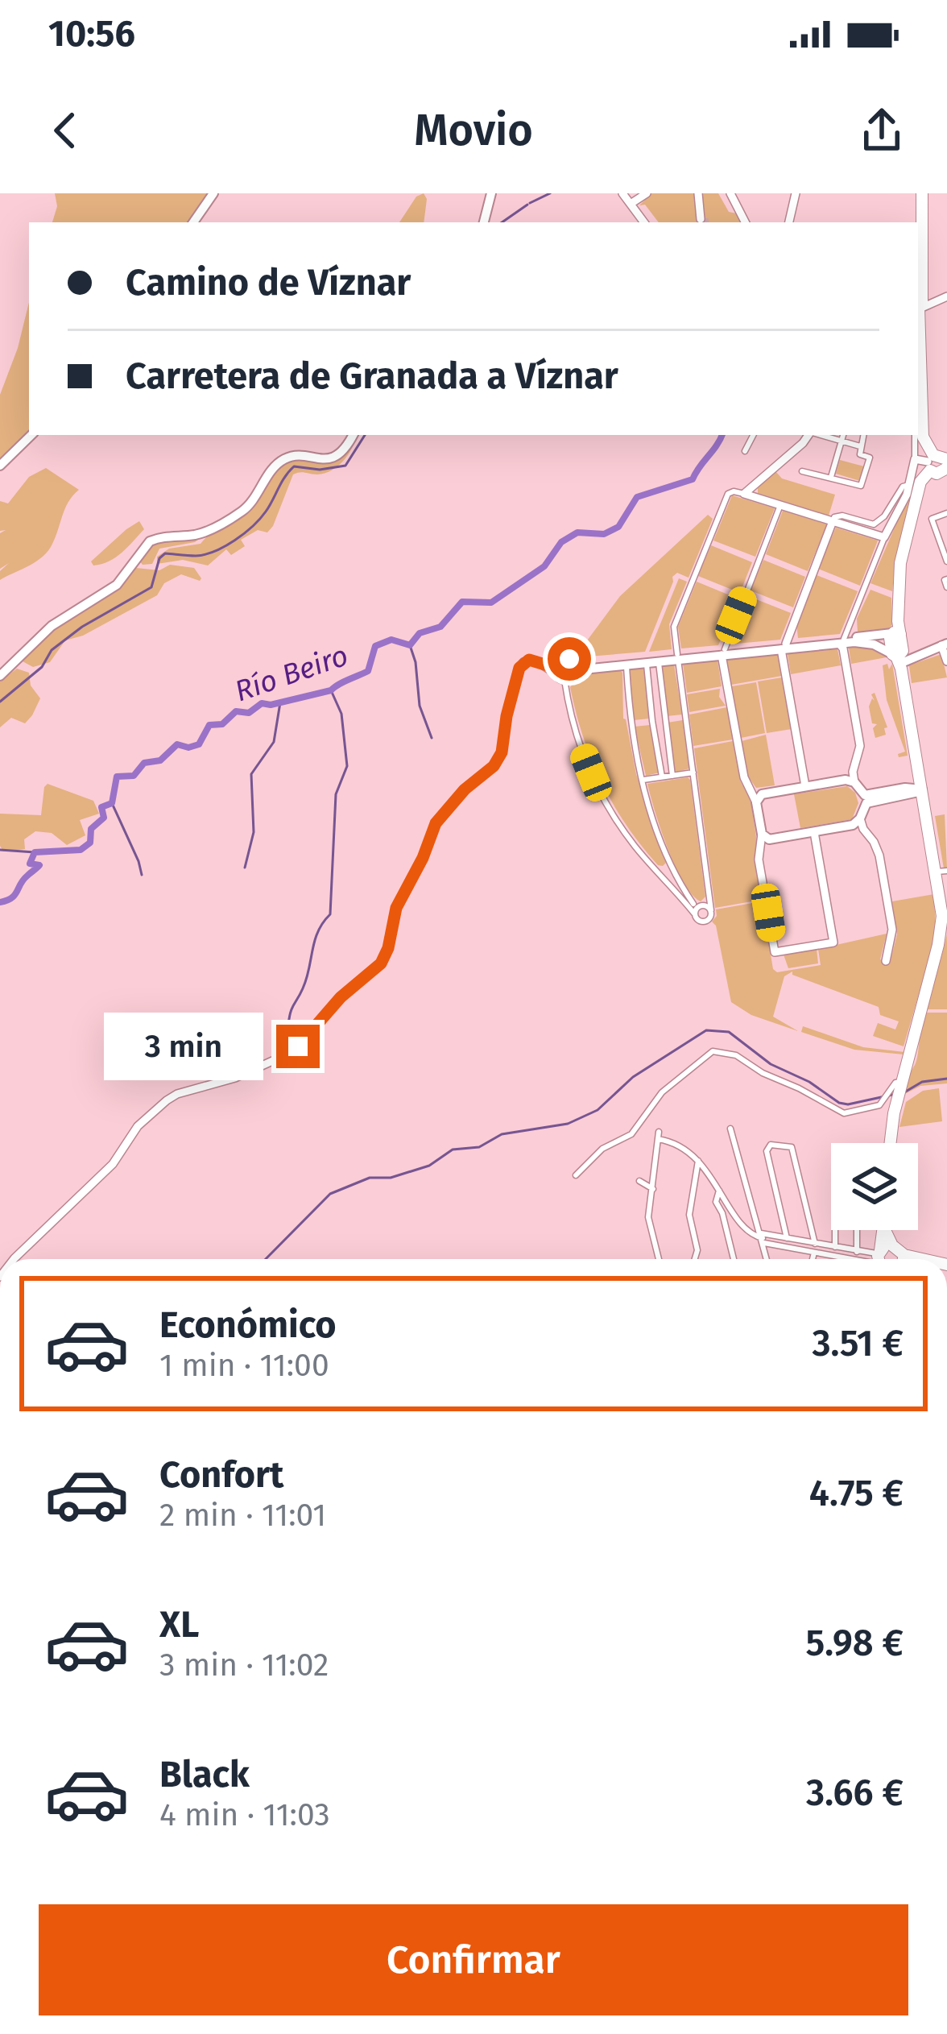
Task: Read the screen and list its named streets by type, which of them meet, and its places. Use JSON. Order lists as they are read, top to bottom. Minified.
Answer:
{"water":["Río Beiro"],"page":{"status":"10:56","header":"Movio","banner":["Camino de Víznar","Carretera de Granada a Víznar"],"bubble":"3 min","list":[{"name":"Económico","note":"1 min · 11:00","value":"3.51 €"},{"name":"Confort","note":"2 min · 11:01","value":"4.75 €"},{"name":"XL","note":"3 min · 11:02","value":"5.98 €"},{"name":"Black","note":"4 min · 11:03","value":"3.66 €"}],"buttons":"Confirmar"}}
